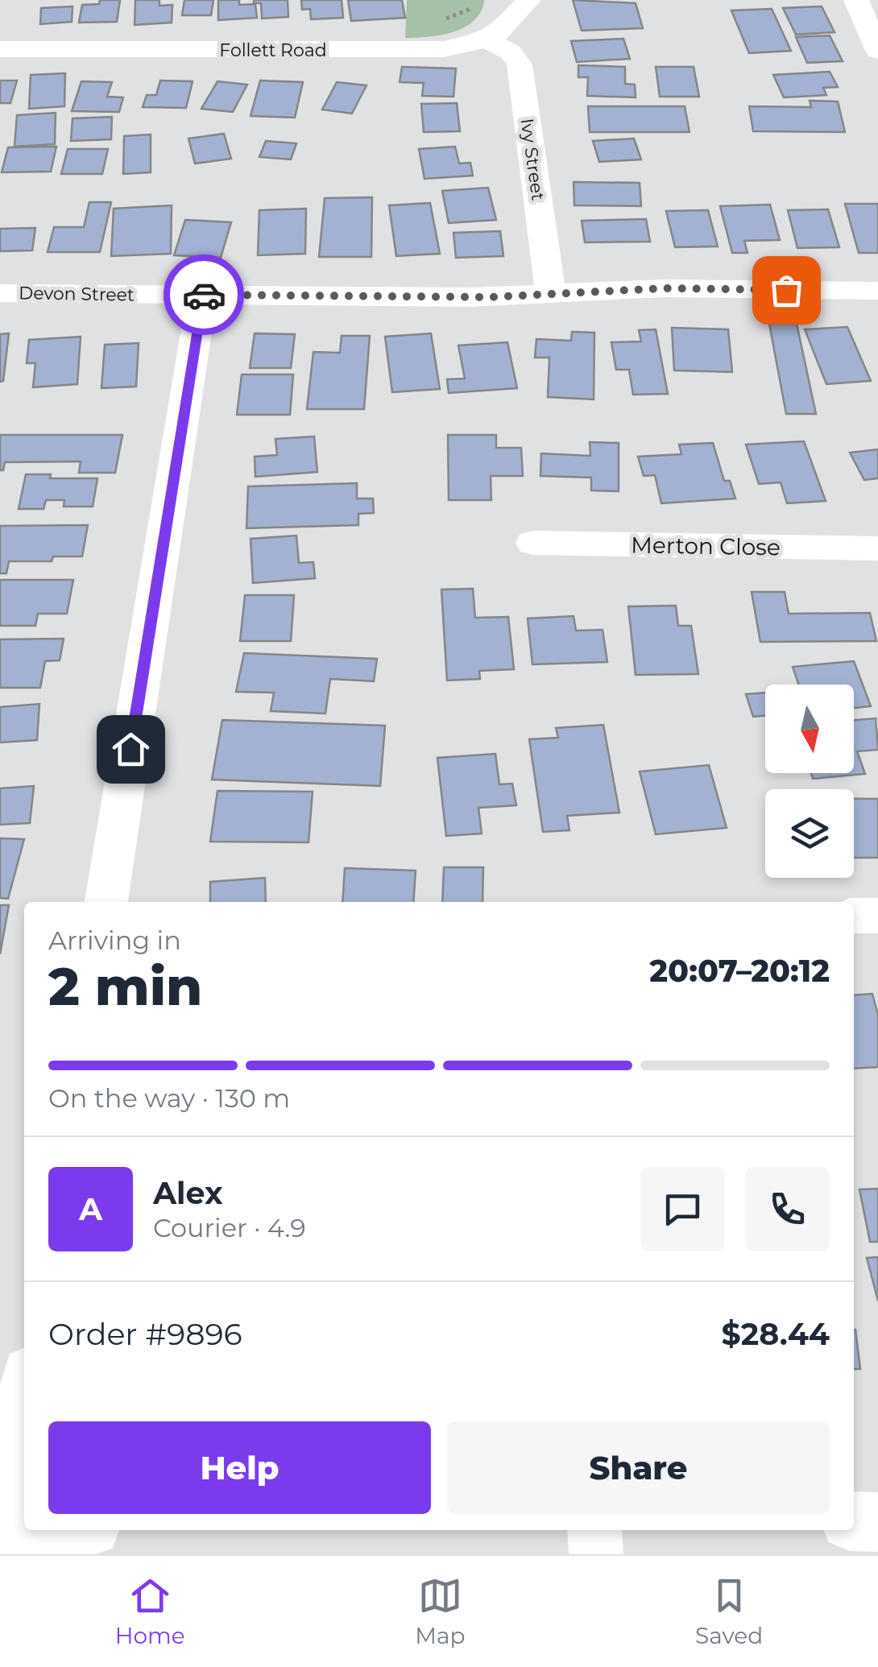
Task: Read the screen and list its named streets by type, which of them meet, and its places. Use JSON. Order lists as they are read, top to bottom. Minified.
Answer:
{"streets":{"street":["Follett Road","Ivy Street","Devon Street","Merton Close"]},"crossings":[["Follett Road","Ivy Street"],["Ivy Street","Devon Street"]],"north":"bottom","page":{"heading":["2 min","Arriving in","20:07–20:12"],"panel":["Alex","Courier · 4.9","Order #9896","$28.44"],"bar":"On the way · 130 m","round":"A","buttons":["Help","Share"],"tabs":["Home","Map","Saved"]}}
